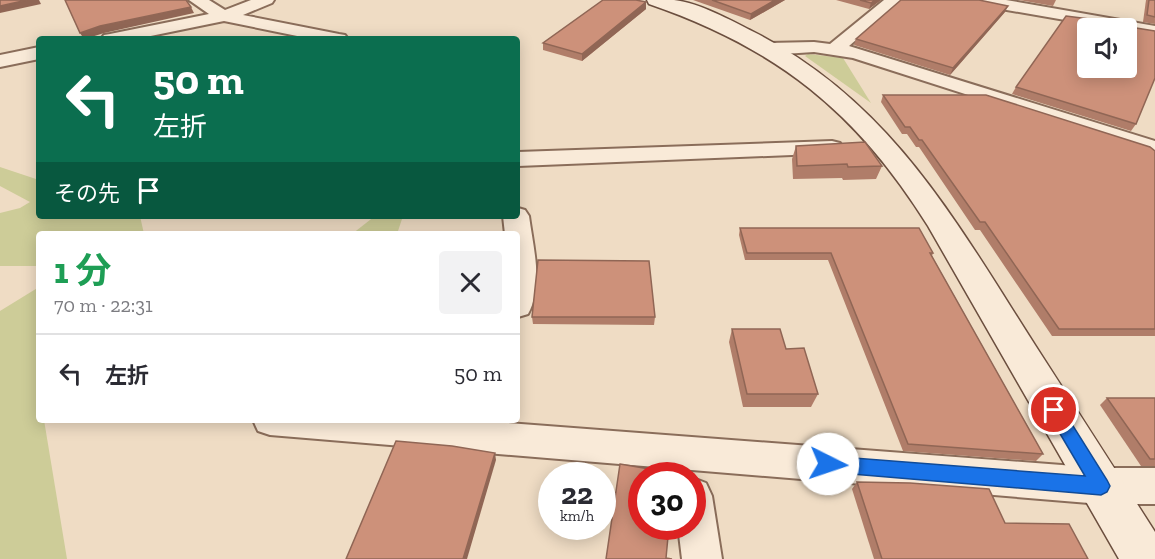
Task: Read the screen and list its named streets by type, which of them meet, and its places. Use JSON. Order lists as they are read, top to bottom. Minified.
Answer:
{"page":{"turn":["50 m","左折"],"then":"その先","heading":["1 分","70 m · 22:31"],"list":[{"name":"左折","value":"50 m"}],"speed":"22 km/h","limit":"30"}}
